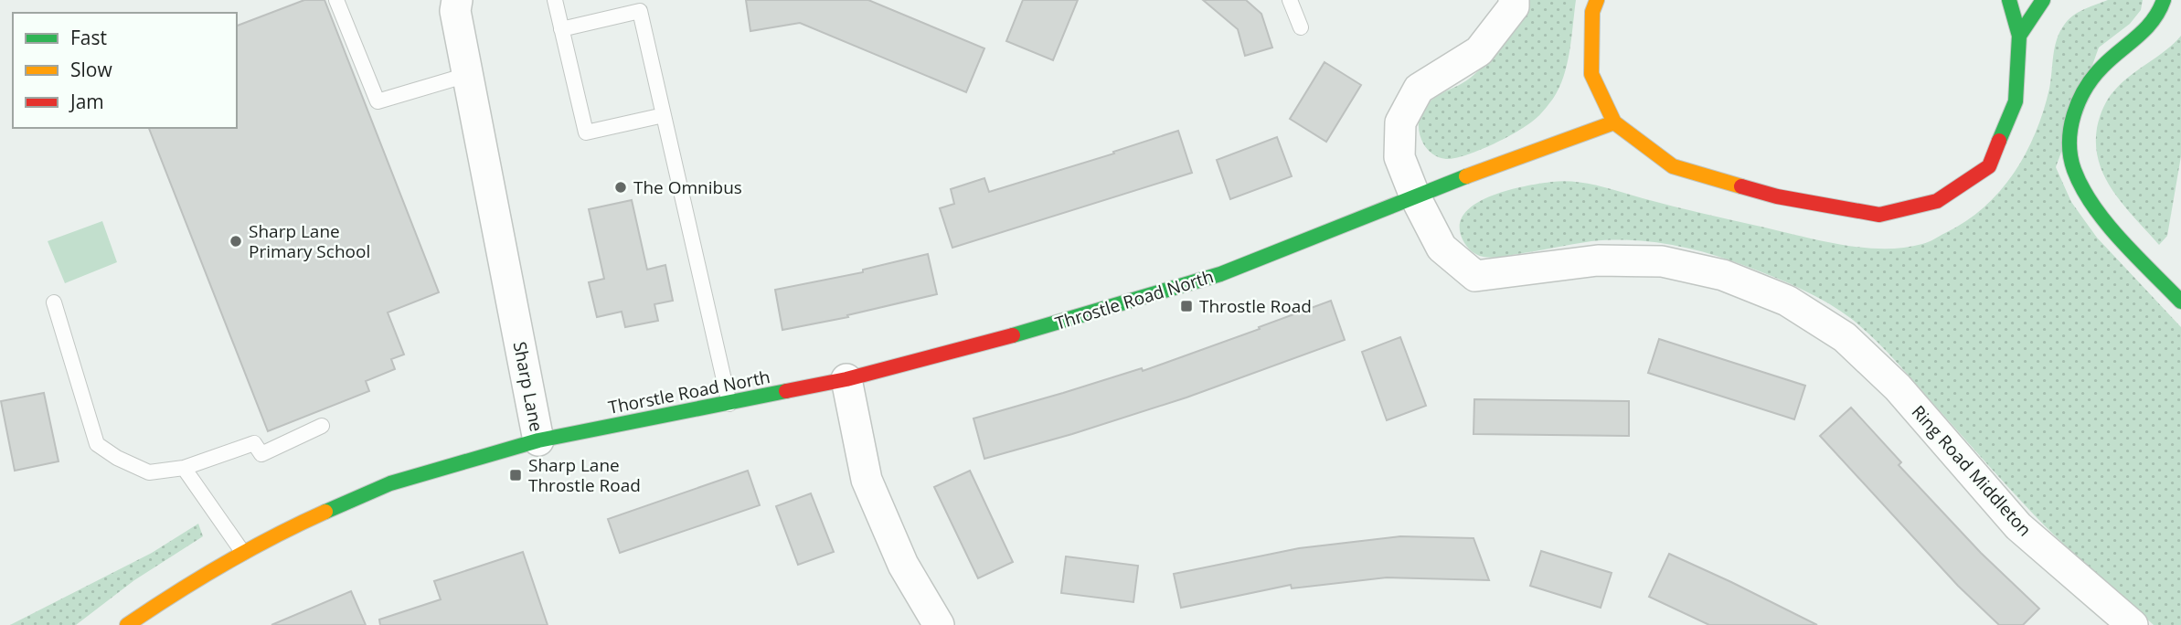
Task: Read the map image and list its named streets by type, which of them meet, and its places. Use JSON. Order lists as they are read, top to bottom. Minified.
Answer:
{"streets":{"street":["Throstle Road North","Sharp Lane","Thorstle Road North","Ring Road Middleton"]},"crossings":[["Throstle Road North","Thorstle Road North"],["Throstle Road North","Ring Road Middleton"],["Sharp Lane","Thorstle Road North"]],"places":{"other":["The Omnibus","Sharp Lane Primary School"],"transit":["Throstle Road","Sharp Lane Throstle Road"]},"legend":["Fast","Slow","Jam"]}
